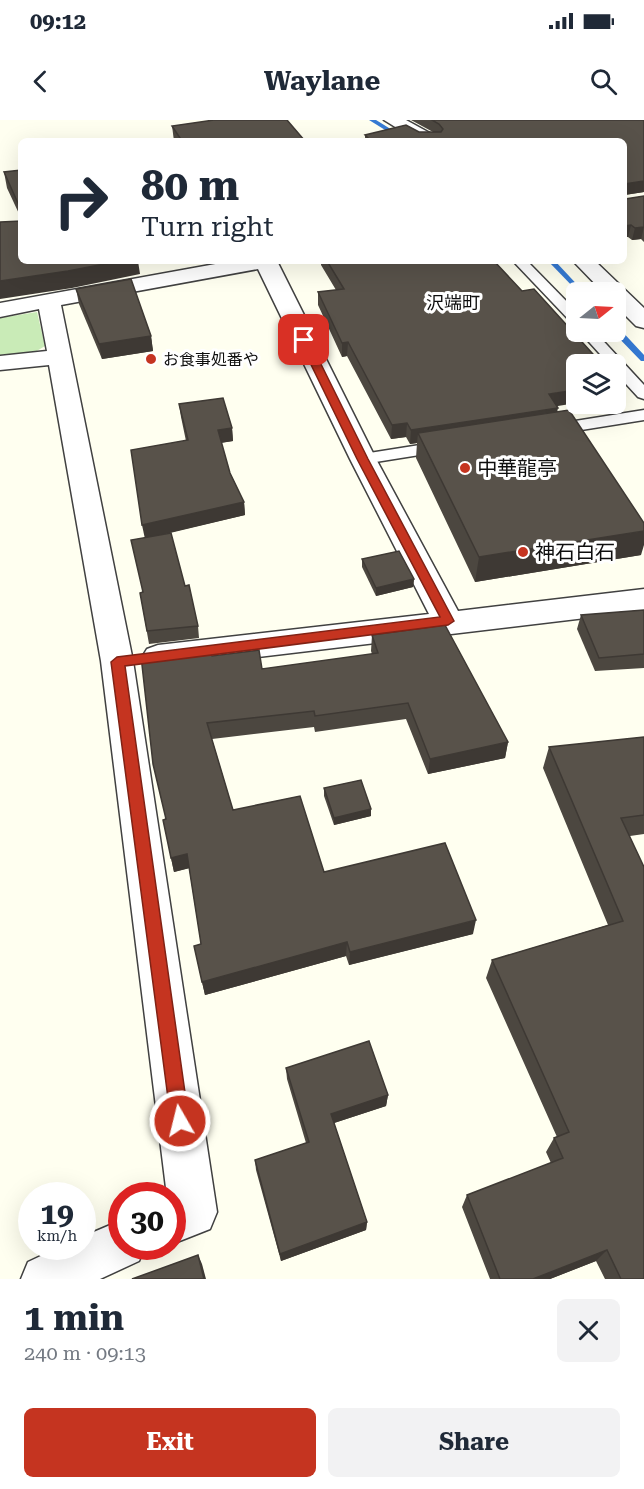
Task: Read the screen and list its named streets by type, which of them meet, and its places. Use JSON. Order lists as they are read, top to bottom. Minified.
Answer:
{"districts":["沢端町"],"places":["お食事処番や","中華龍亭","神石白石"],"north":"right","page":{"status":"09:12","header":"Waylane","turn":["80 m","Turn right"],"speed":"19 km/h","limit":"30","heading":["1 min","240 m · 09:13"],"buttons":["Exit","Share"]}}
